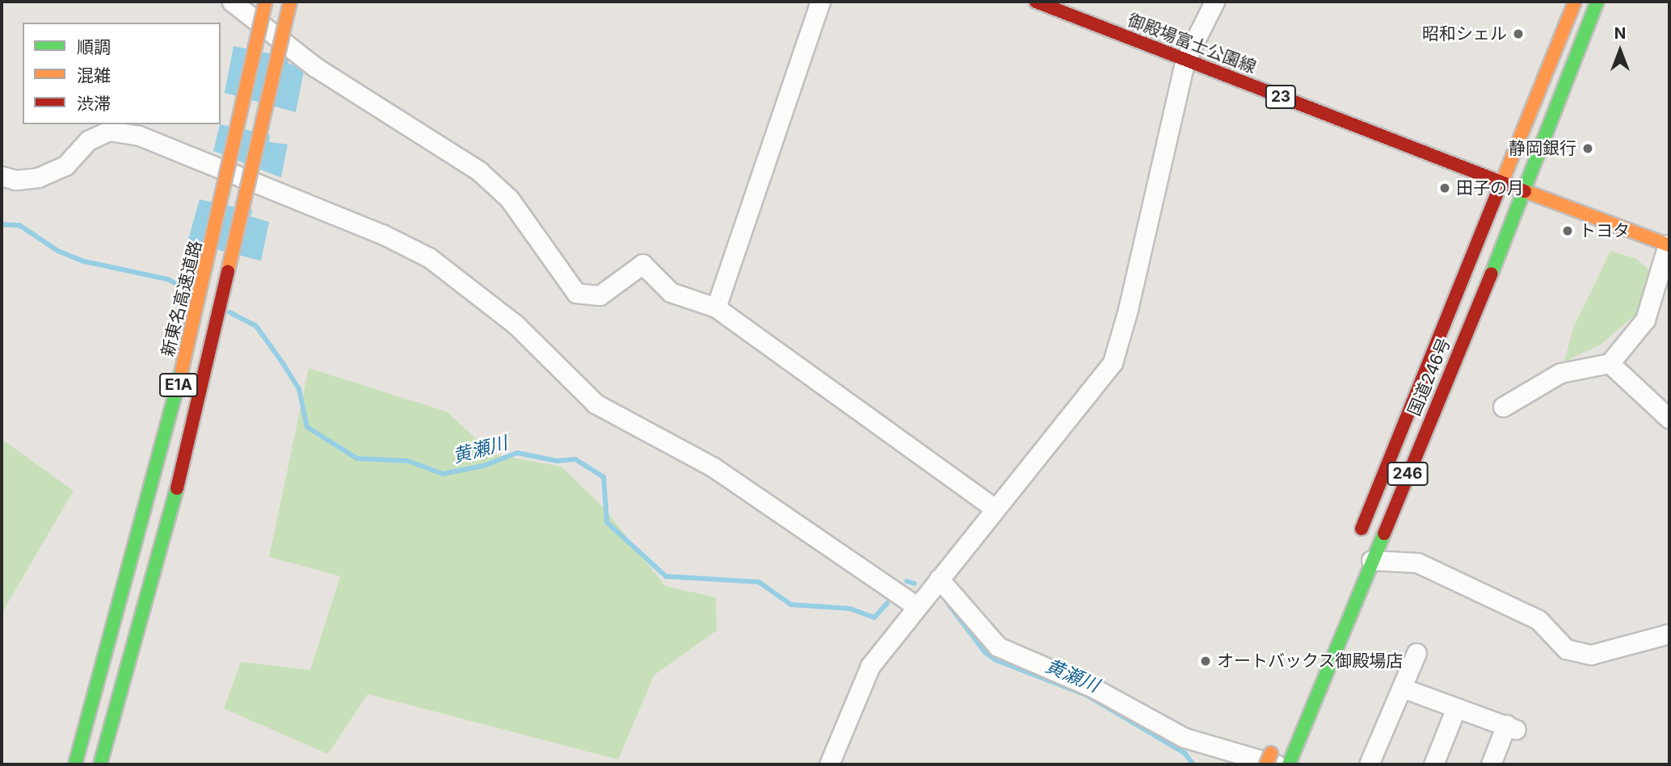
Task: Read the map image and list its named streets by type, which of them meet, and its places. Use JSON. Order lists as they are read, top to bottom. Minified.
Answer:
{"streets":{"main road":["御殿場富士公園線","23","新東名高速道路","国道246号","E1A","246"]},"crossings":[["御殿場富士公園線","国道246号"]],"water":["黄瀬川"],"places":["昭和シェル","静岡銀行","田子の月","トヨタ","オートバックス御殿場店"],"legend":["順調","混雑","渋滞"],"north":"top"}
